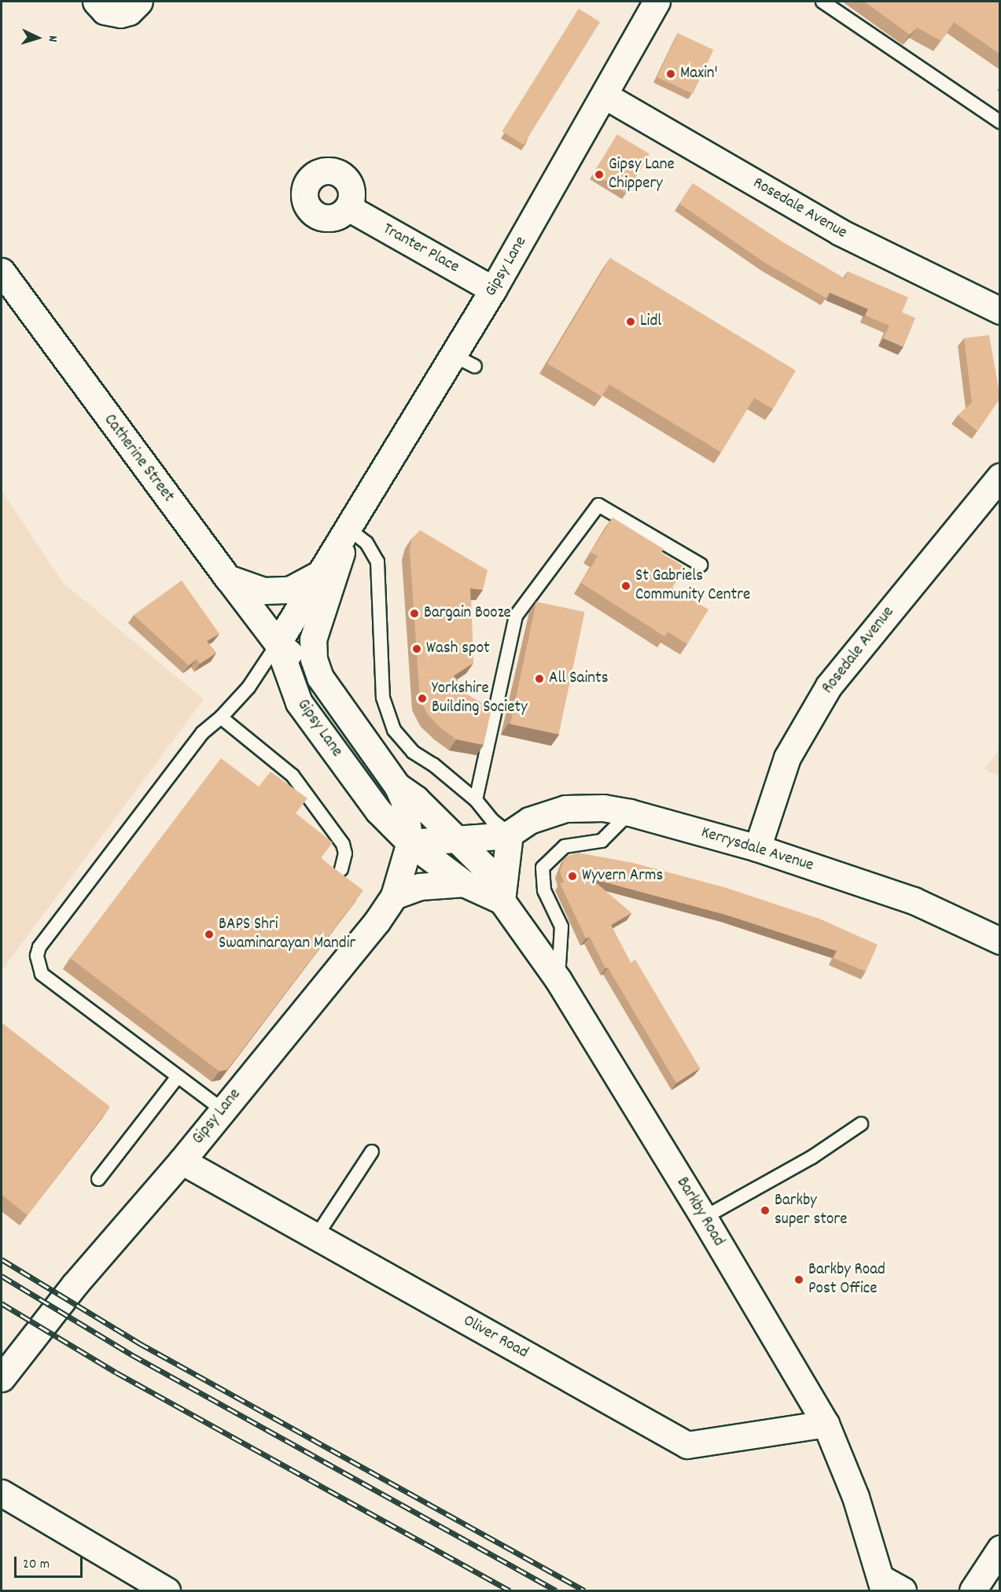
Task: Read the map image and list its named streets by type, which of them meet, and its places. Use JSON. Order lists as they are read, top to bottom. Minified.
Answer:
{"streets":{"street":["Rosedale Avenue","Tranter Place","Gipsy Lane","Catherine Street","Kerrysdale Avenue","Barkby Road","Oliver Road"]},"crossings":[["Rosedale Avenue","Gipsy Lane"],["Rosedale Avenue","Kerrysdale Avenue"],["Tranter Place","Gipsy Lane"],["Gipsy Lane","Catherine Street"],["Gipsy Lane","Kerrysdale Avenue"],["Gipsy Lane","Barkby Road"],["Gipsy Lane","Oliver Road"],["Kerrysdale Avenue","Barkby Road"],["Barkby Road","Oliver Road"]],"places":["Maxin'","Gipsy Lane Chippery","Lidl","St Gabriels Community Centre","Bargain Booze","Wash spot","All Saints","Yorkshire Building Society","Wyvern Arms","BAPS Shri Swaminarayan Mandir","Barkby super store","Barkby Road Post Office"],"scale_bar":"20 m","north":"right"}
